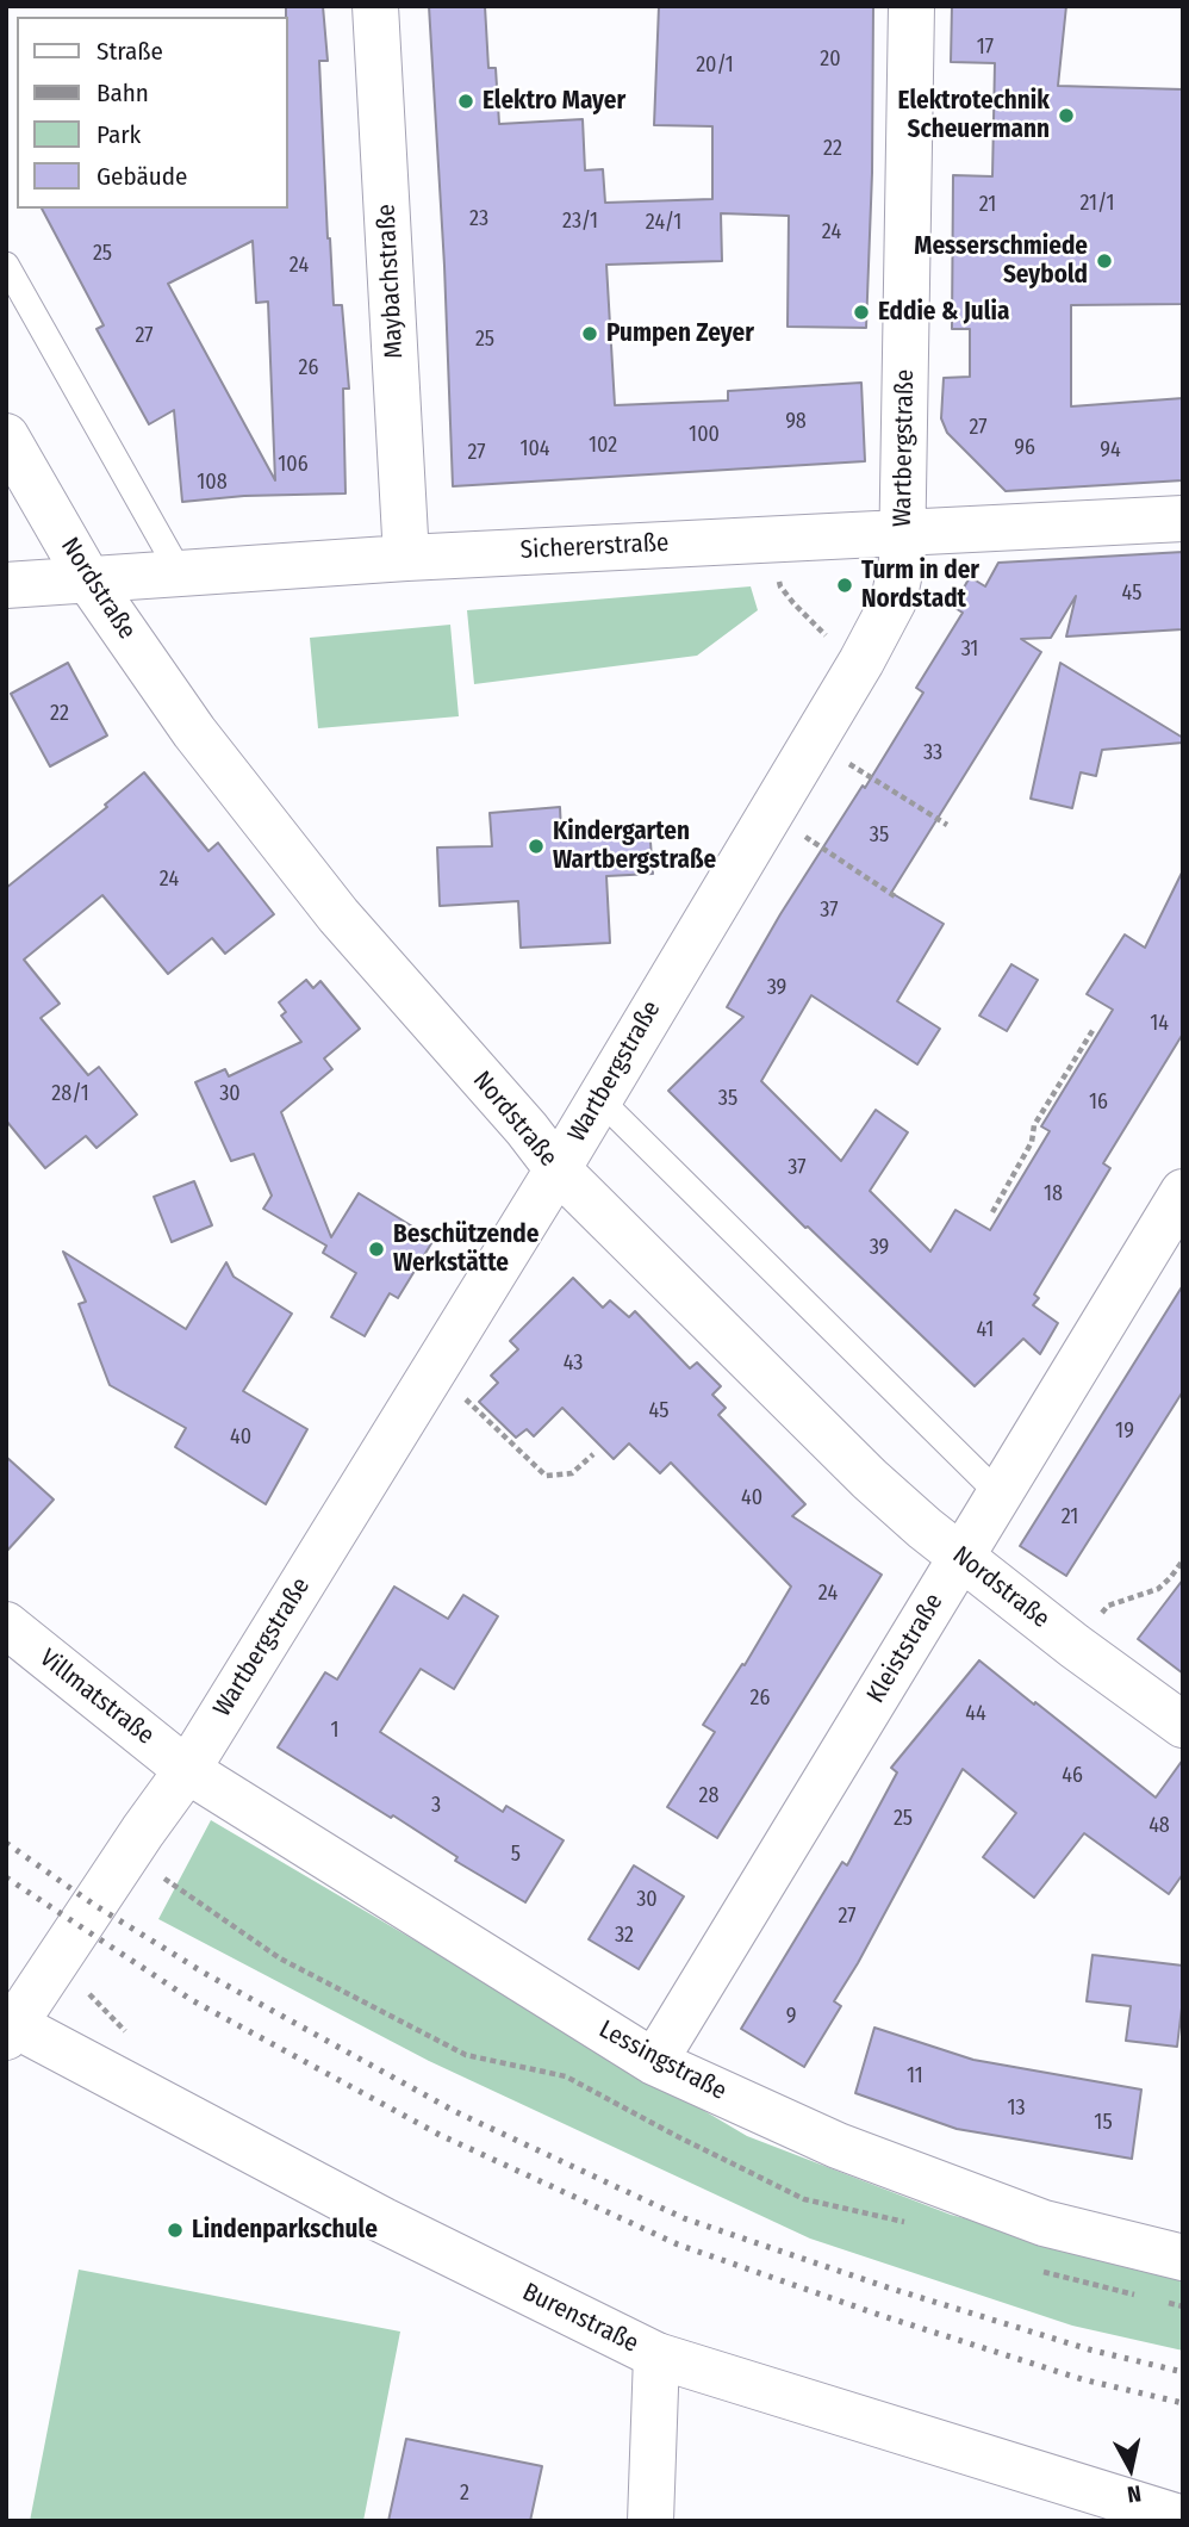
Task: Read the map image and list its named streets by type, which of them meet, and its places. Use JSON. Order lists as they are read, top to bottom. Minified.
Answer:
{"streets":{"street":["Maybachstraße","Wartbergstraße","Sichererstraße","Nordstraße","Kleiststraße","Villmatstraße","Lessingstraße","Burenstraße"]},"crossings":[["Maybachstraße","Sichererstraße"],["Wartbergstraße","Sichererstraße"],["Wartbergstraße","Nordstraße"],["Wartbergstraße","Villmatstraße"],["Wartbergstraße","Lessingstraße"],["Wartbergstraße","Burenstraße"],["Sichererstraße","Nordstraße"],["Nordstraße","Kleiststraße"],["Kleiststraße","Lessingstraße"],["Villmatstraße","Lessingstraße"]],"places":["Elektro Mayer","Elektrotechnik Scheuermann","Messerschmiede Seybold","Eddie & Julia","Pumpen Zeyer","Turm in der Nordstadt","Kindergarten Wartbergstraße","Beschützende Werkstätte","Lindenparkschule"],"house_numbers":["17","20","20/1","22","21/1","21","23","23/1","24/1","24","25","24","27","25","26","98","27","100","102","96","104","94","27","106","108","45","31","22","33","35","24","37","39","14","28/1","30","35","16","37","18","39","41","43","45","19","40","40","21","24","26","44","1","46","28","3","25","48","5","30","27","32","9","11","13","15","2"],"legend":["Straße","Bahn","Park","Gebäude"],"north":"bottom"}
